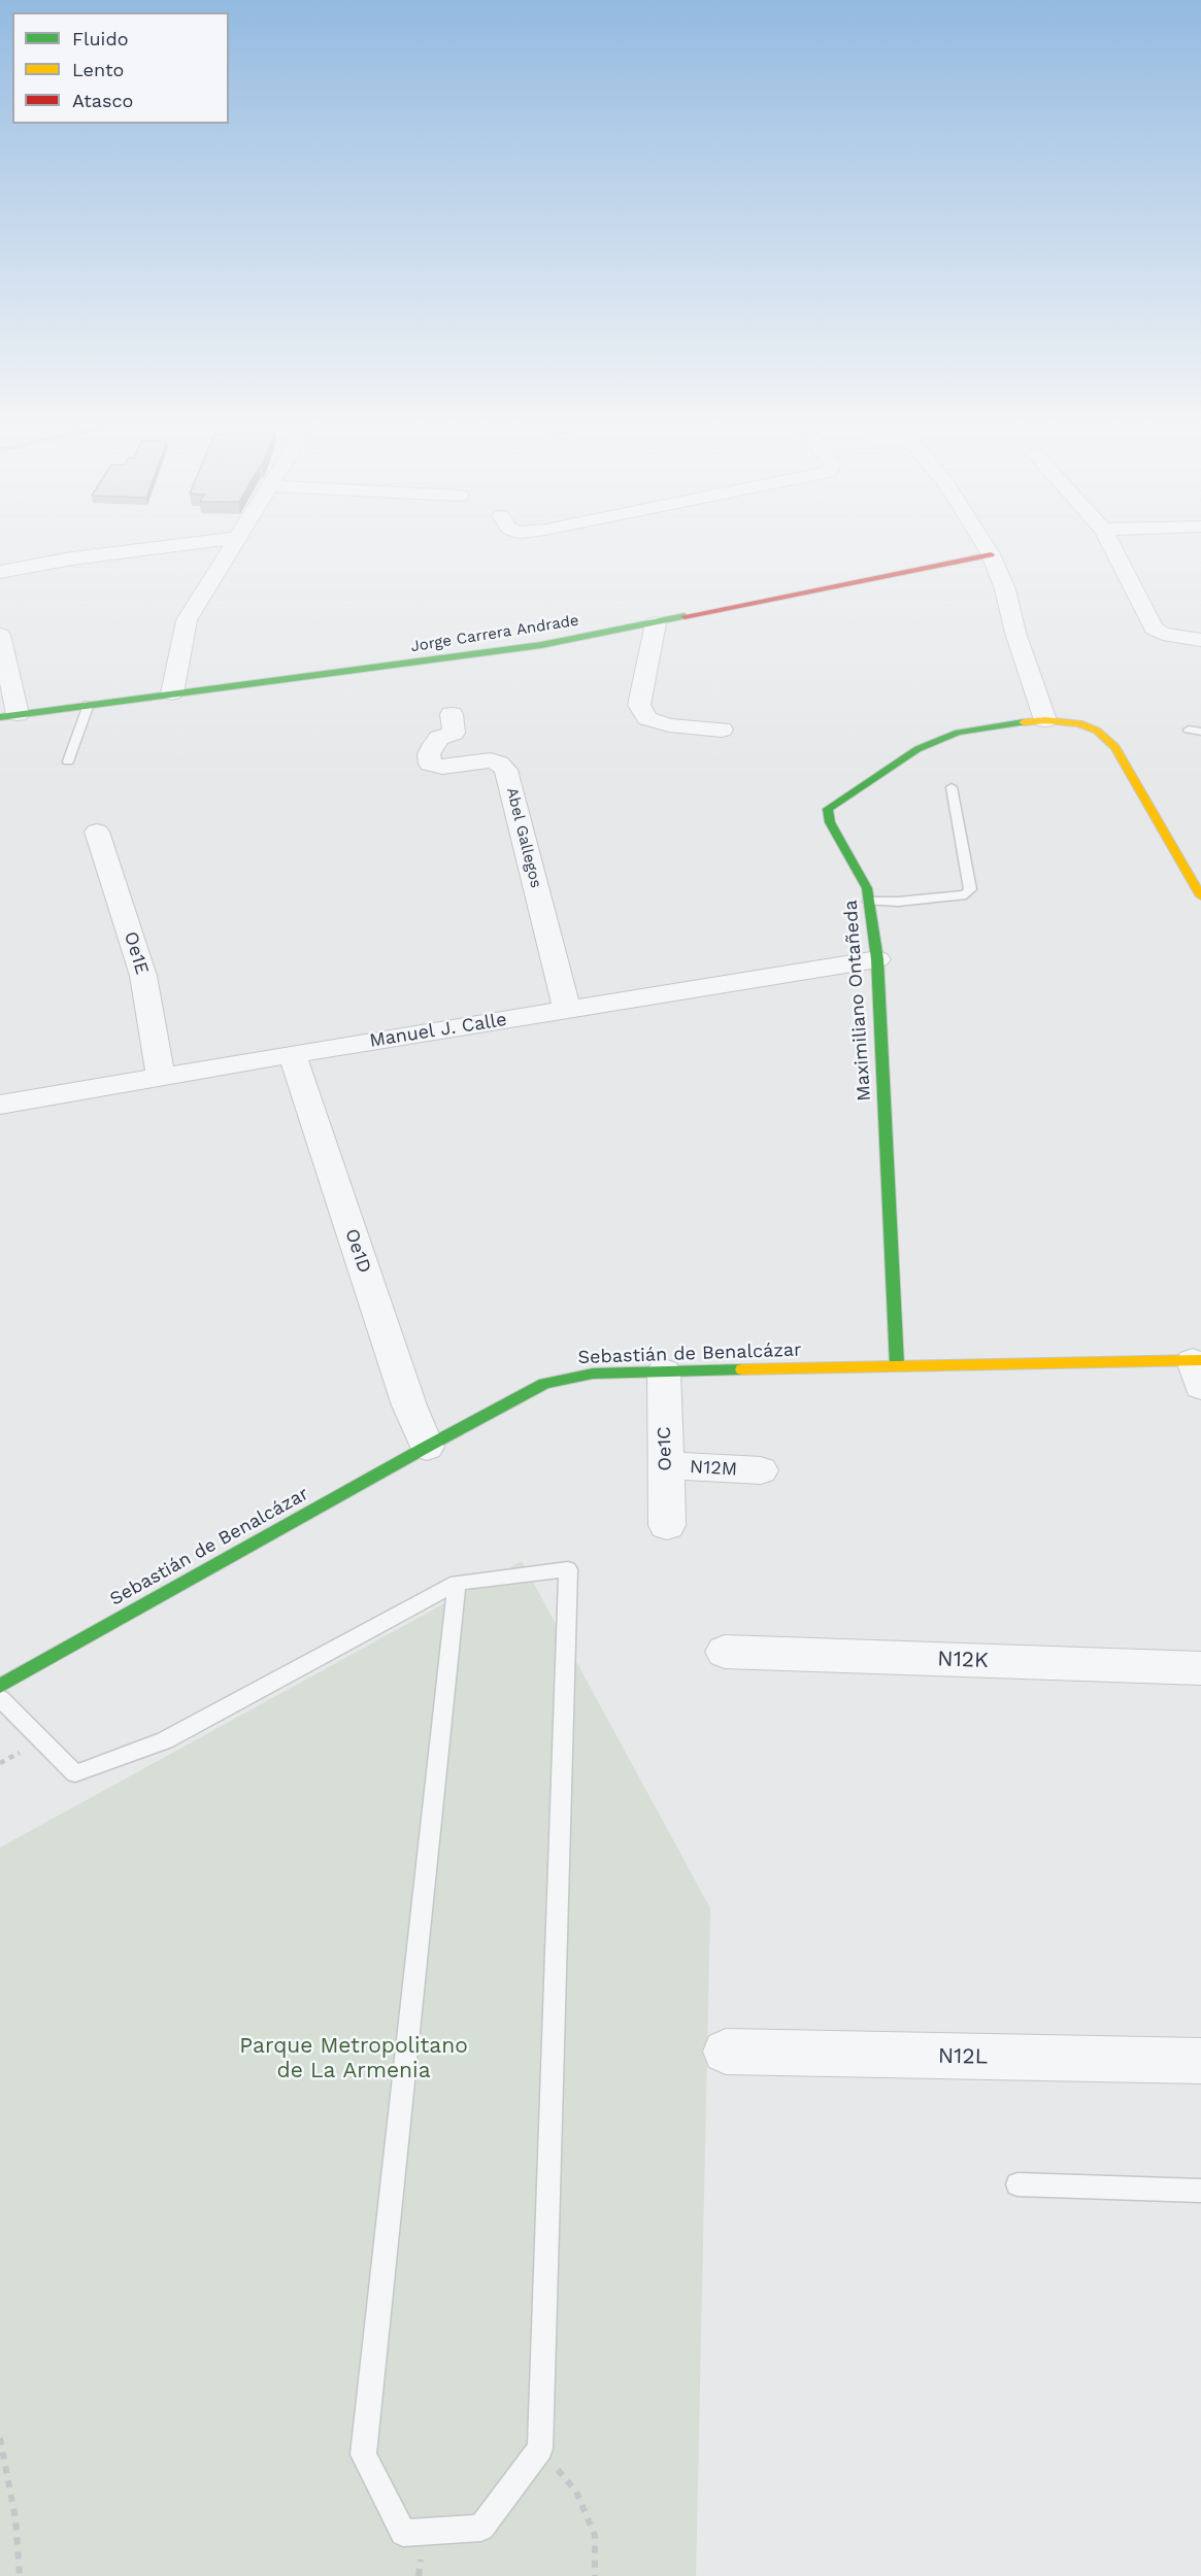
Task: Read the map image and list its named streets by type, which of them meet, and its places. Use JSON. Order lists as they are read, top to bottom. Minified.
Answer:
{"streets":{"street":["Jorge Carrera Andrade","Abel Gallegos","Oe1E","Maximiliano Ontañeda","Manuel J. Calle","Oe1D","Sebastián de Benalcázar","Oe1C","N12M","N12K","N12L"]},"crossings":[["Abel Gallegos","Manuel J. Calle"],["Oe1E","Manuel J. Calle"],["Maximiliano Ontañeda","Manuel J. Calle"],["Maximiliano Ontañeda","Sebastián de Benalcázar"],["Manuel J. Calle","Oe1D"],["Oe1D","Sebastián de Benalcázar"],["Sebastián de Benalcázar","Oe1C"],["Oe1C","N12M"]],"parks":["Parque Metropolitano de La Armenia"],"legend":["Fluido","Lento","Atasco"]}
